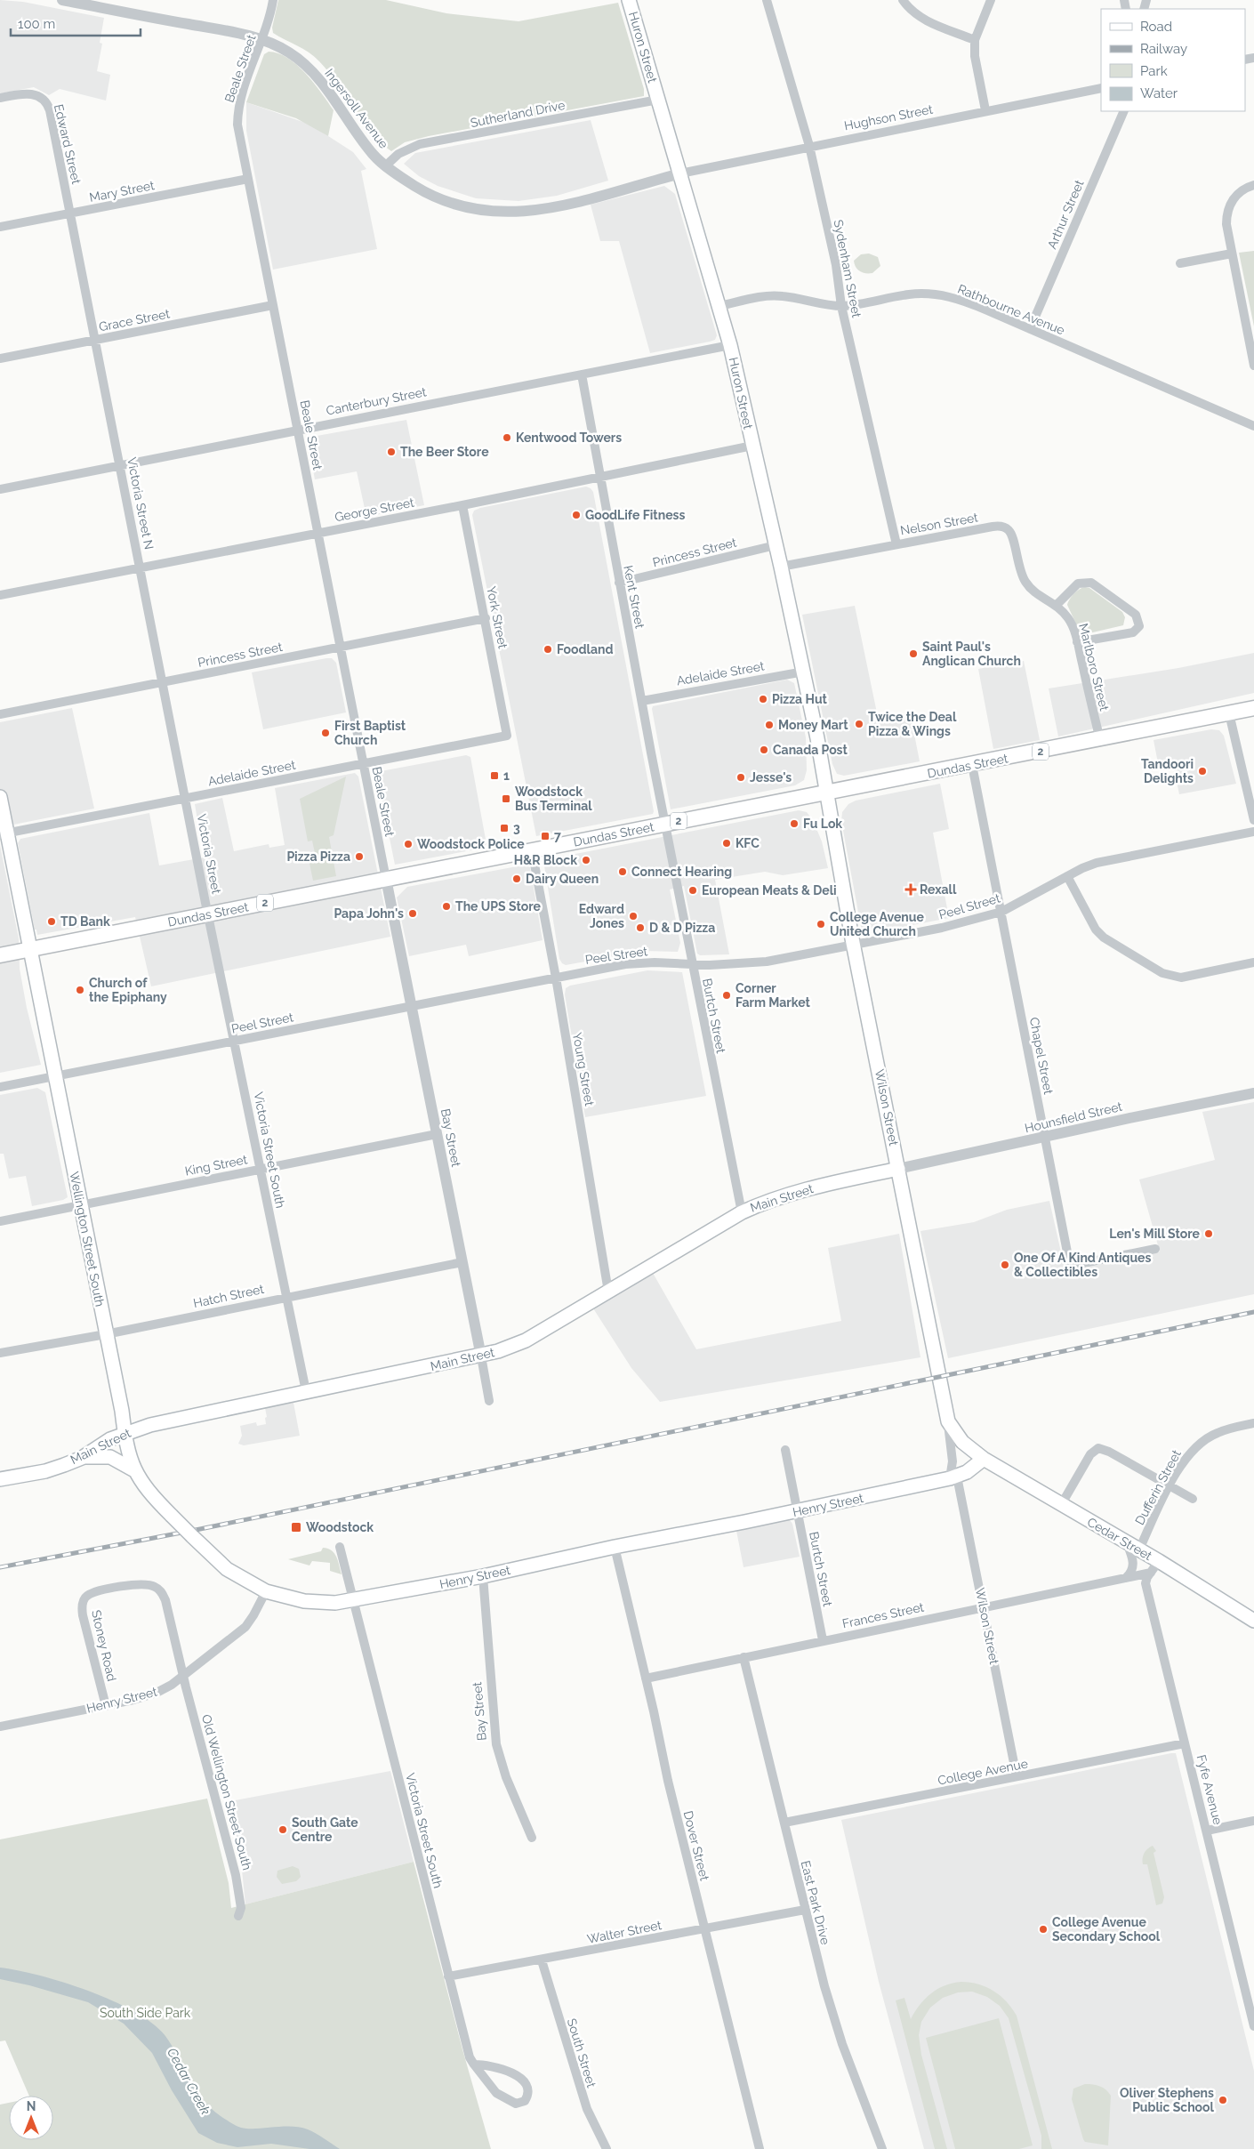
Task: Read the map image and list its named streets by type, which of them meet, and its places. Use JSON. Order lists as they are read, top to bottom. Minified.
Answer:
{"streets":{"main road":["Huron Street","2","Dundas Street","Wilson Street","Main Street","Wellington Street South","Henry Street","Cedar Street"],"street":["Beale Street","Ingersoll Avenue","Sutherland Drive","Hughson Street","Edward Street","Mary Street","Arthur Street","Sydenham Street","Rathbourne Avenue","Grace Street","Canterbury Street","Victoria Street N","George Street","Nelson Street","Princess Street","Kent Street","York Street","Marlboro Street","Adelaide Street","Victoria Street","Peel Street","Burtch Street","Chapel Street","Young Street","Hounsfield Street","Bay Street","Victoria Street South","King Street","Hatch Street","Dufferin Street","Frances Street","Stoney Road","College Avenue","Fyfe Avenue","Old Wellington Street South","Dover Street","East Park Drive","Walter Street","South Street"]},"crossings":[["Huron Street","Ingersoll Avenue"],["Huron Street","Sutherland Drive"],["Huron Street","Hughson Street"],["Huron Street","Rathbourne Avenue"],["Huron Street","Canterbury Street"],["Huron Street","George Street"],["Huron Street","Nelson Street"],["Huron Street","Princess Street"],["Huron Street","Adelaide Street"],["Huron Street","Dundas Street"],["Huron Street","Wilson Street"],["Beale Street","Ingersoll Avenue"],["Beale Street","Mary Street"],["Beale Street","Grace Street"],["Beale Street","Canterbury Street"],["Beale Street","George Street"],["Beale Street","Princess Street"],["Beale Street","Adelaide Street"],["Beale Street","Dundas Street"],["Beale Street","Bay Street"],["Ingersoll Avenue","Sutherland Drive"],["Ingersoll Avenue","Hughson Street"],["Hughson Street","Sydenham Street"],["Edward Street","Mary Street"],["Edward Street","Victoria Street N"],["Mary Street","Victoria Street N"],["Arthur Street","Rathbourne Avenue"],["Sydenham Street","Rathbourne Avenue"],["Sydenham Street","Nelson Street"],["Grace Street","Victoria Street N"],["Canterbury Street","Victoria Street N"],["Canterbury Street","Kent Street"],["Victoria Street N","George Street"],["Victoria Street N","Princess Street"],["Victoria Street N","Adelaide Street"],["Victoria Street N","Victoria Street"],["George Street","Kent Street"],["George Street","York Street"],["Nelson Street","Marlboro Street"],["Princess Street","Kent Street"],["Princess Street","York Street"],["Kent Street","Adelaide Street"],["Kent Street","Dundas Street"],["Kent Street","Burtch Street"],["York Street","Adelaide Street"],["Marlboro Street","Dundas Street"],["Adelaide Street","Victoria Street"],["Adelaide Street","Wellington Street South"],["Dundas Street","Victoria Street"],["Dundas Street","Burtch Street"],["Dundas Street","Chapel Street"],["Dundas Street","Young Street"],["Dundas Street","Wilson Street"],["Dundas Street","Bay Street"],["Dundas Street","Victoria Street South"],["Dundas Street","Wellington Street South"],["Victoria Street","Victoria Street South"],["Peel Street","Burtch Street"],["Peel Street","Chapel Street"],["Peel Street","Young Street"],["Peel Street","Wilson Street"],["Peel Street","Bay Street"],["Peel Street","Victoria Street South"],["Peel Street","Wellington Street South"],["Burtch Street","Main Street"],["Burtch Street","Henry Street"],["Burtch Street","Frances Street"],["Chapel Street","Hounsfield Street"],["Young Street","Main Street"],["Wilson Street","Hounsfield Street"],["Wilson Street","Main Street"],["Wilson Street","Henry Street"],["Wilson Street","Cedar Street"],["Wilson Street","Frances Street"],["Wilson Street","College Avenue"],["Hounsfield Street","Main Street"],["Bay Street","King Street"],["Bay Street","Main Street"],["Bay Street","Hatch Street"],["Bay Street","Henry Street"],["Victoria Street South","King Street"],["Victoria Street South","Main Street"],["Victoria Street South","Hatch Street"],["Victoria Street South","Henry Street"],["Victoria Street South","Walter Street"],["King Street","Wellington Street South"],["Main Street","Wellington Street South"],["Wellington Street South","Hatch Street"],["Wellington Street South","Henry Street"],["Dufferin Street","Cedar Street"],["Henry Street","Cedar Street"],["Henry Street","Stoney Road"],["Henry Street","Old Wellington Street South"],["Henry Street","Dover Street"],["Cedar Street","Fyfe Avenue"],["Frances Street","Fyfe Avenue"],["Frances Street","Dover Street"],["Frances Street","East Park Drive"],["Stoney Road","Old Wellington Street South"],["College Avenue","Fyfe Avenue"],["College Avenue","East Park Drive"],["Dover Street","Walter Street"],["East Park Drive","Walter Street"],["Walter Street","South Street"]],"water":["Cedar Creek"],"parks":["South Side Park"],"places":{"other":["Kentwood Towers","The Beer Store","GoodLife Fitness","Foodland","Saint Paul's Anglican Church","Pizza Hut","Twice the Deal Pizza & Wings","Money Mart","First Baptist Church","Canada Post","Tandoori Delights","Jesse's","Fu Lok","KFC","Woodstock Police","Pizza Pizza","H&R Block","Connect Hearing","Dairy Queen","European Meats & Deli","The UPS Store","Papa John's","Edward Jones","TD Bank","College Avenue United Church","D & D Pizza","Church of the Epiphany","Corner Farm Market","Len's Mill Store","One Of A Kind Antiques & Collectibles","South Gate Centre","College Avenue Secondary School","Oliver Stephens Public School"],"transit":["1","Woodstock Bus Terminal","3","7","Woodstock"],"health":["Rexall"]},"legend":["Road","Railway","Park","Water"],"scale_bar":"100 m","north":"top"}
